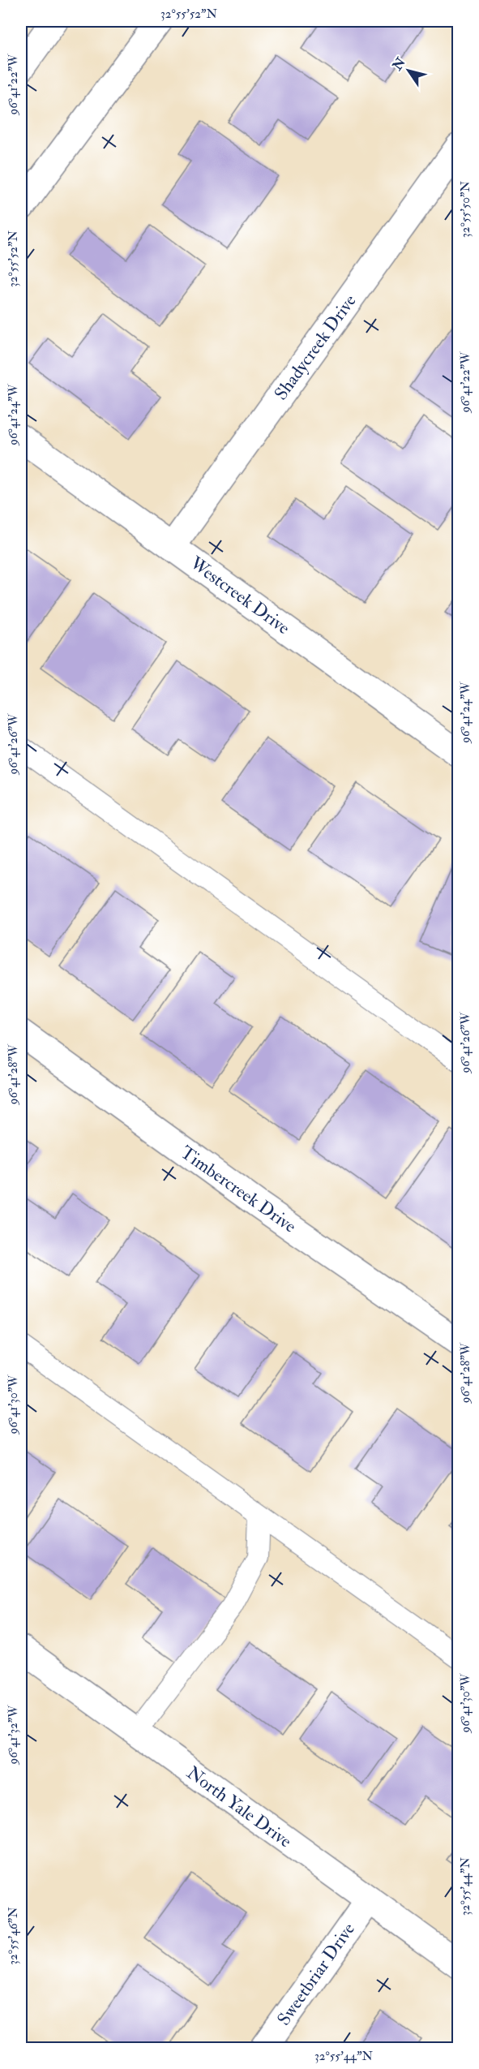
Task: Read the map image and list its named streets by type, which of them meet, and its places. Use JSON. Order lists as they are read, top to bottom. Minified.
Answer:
{"streets":{"street":["Shadycreek Drive","Westcreek Drive","Timbercreek Drive","North Yale Drive","Sweetbriar Drive"]},"crossings":[["Shadycreek Drive","Westcreek Drive"],["North Yale Drive","Sweetbriar Drive"]],"north":"top left","coordinates":["32°55'52\"N","96°41'22\"W","32°55'50\"N","96°41'24\"W","96°41'26\"W","96°41'28\"W","96°41'30\"W","96°41'32\"W","32°55'44\"N","32°55'46\"N"]}
